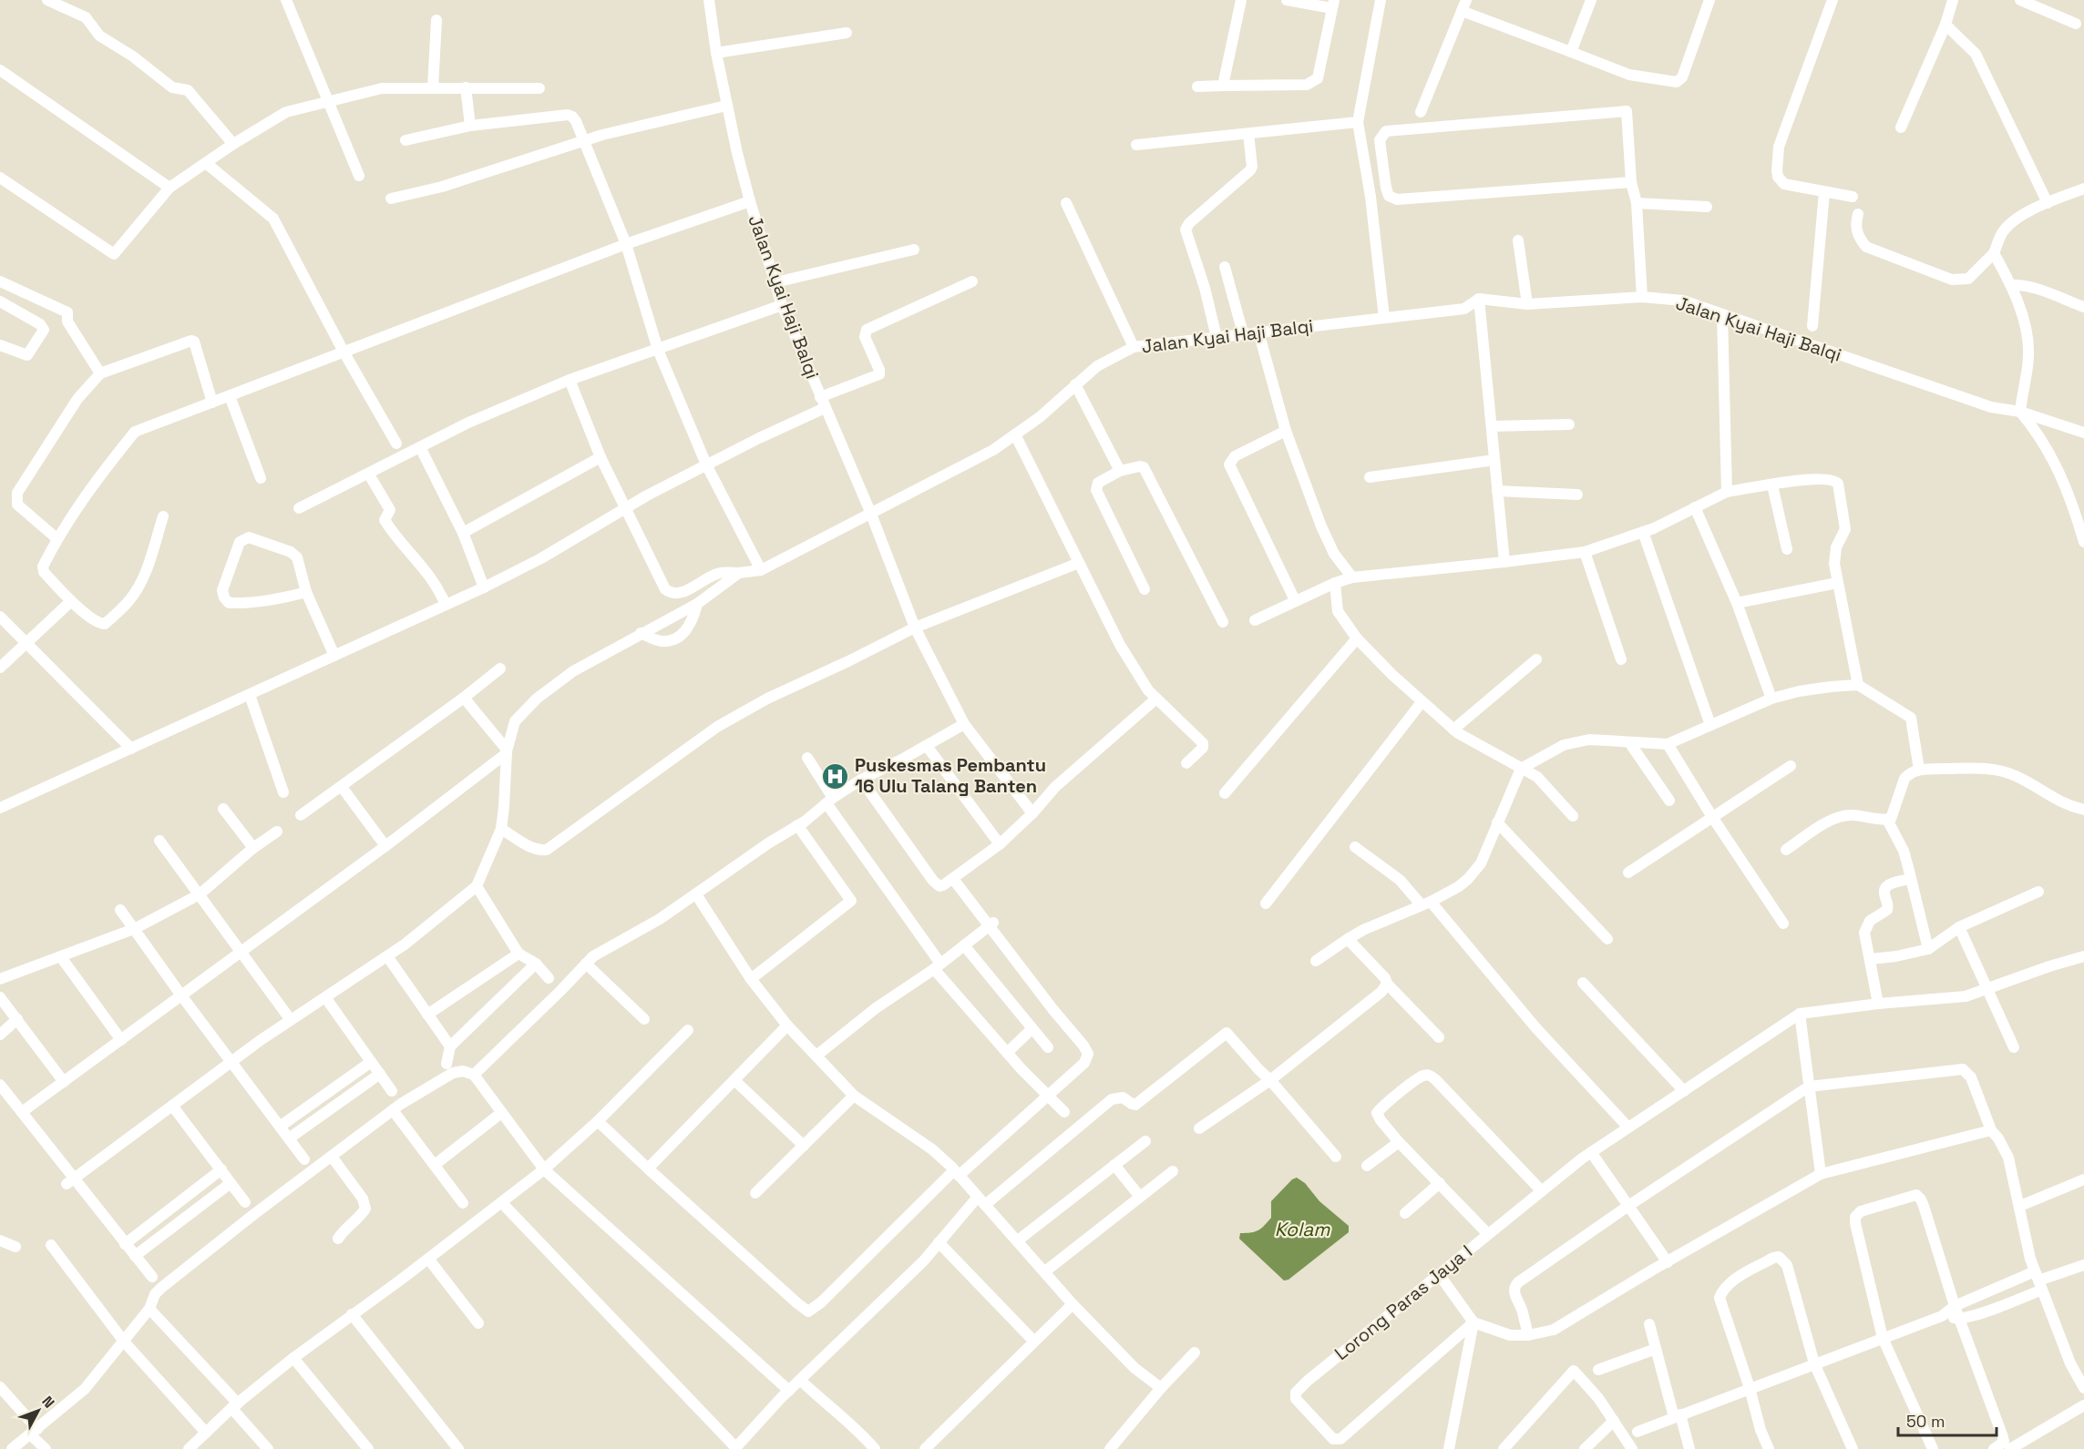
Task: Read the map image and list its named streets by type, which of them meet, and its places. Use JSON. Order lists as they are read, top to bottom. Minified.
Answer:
{"streets":{"street":["Jalan Kyai Haji Balqi","Lorong Paras Jaya I"]},"water":["Kolam"],"places":{"hospital":["Puskesmas Pembantu 16 Ulu Talang Banten"]},"scale_bar":"50 m","north":"top right"}
